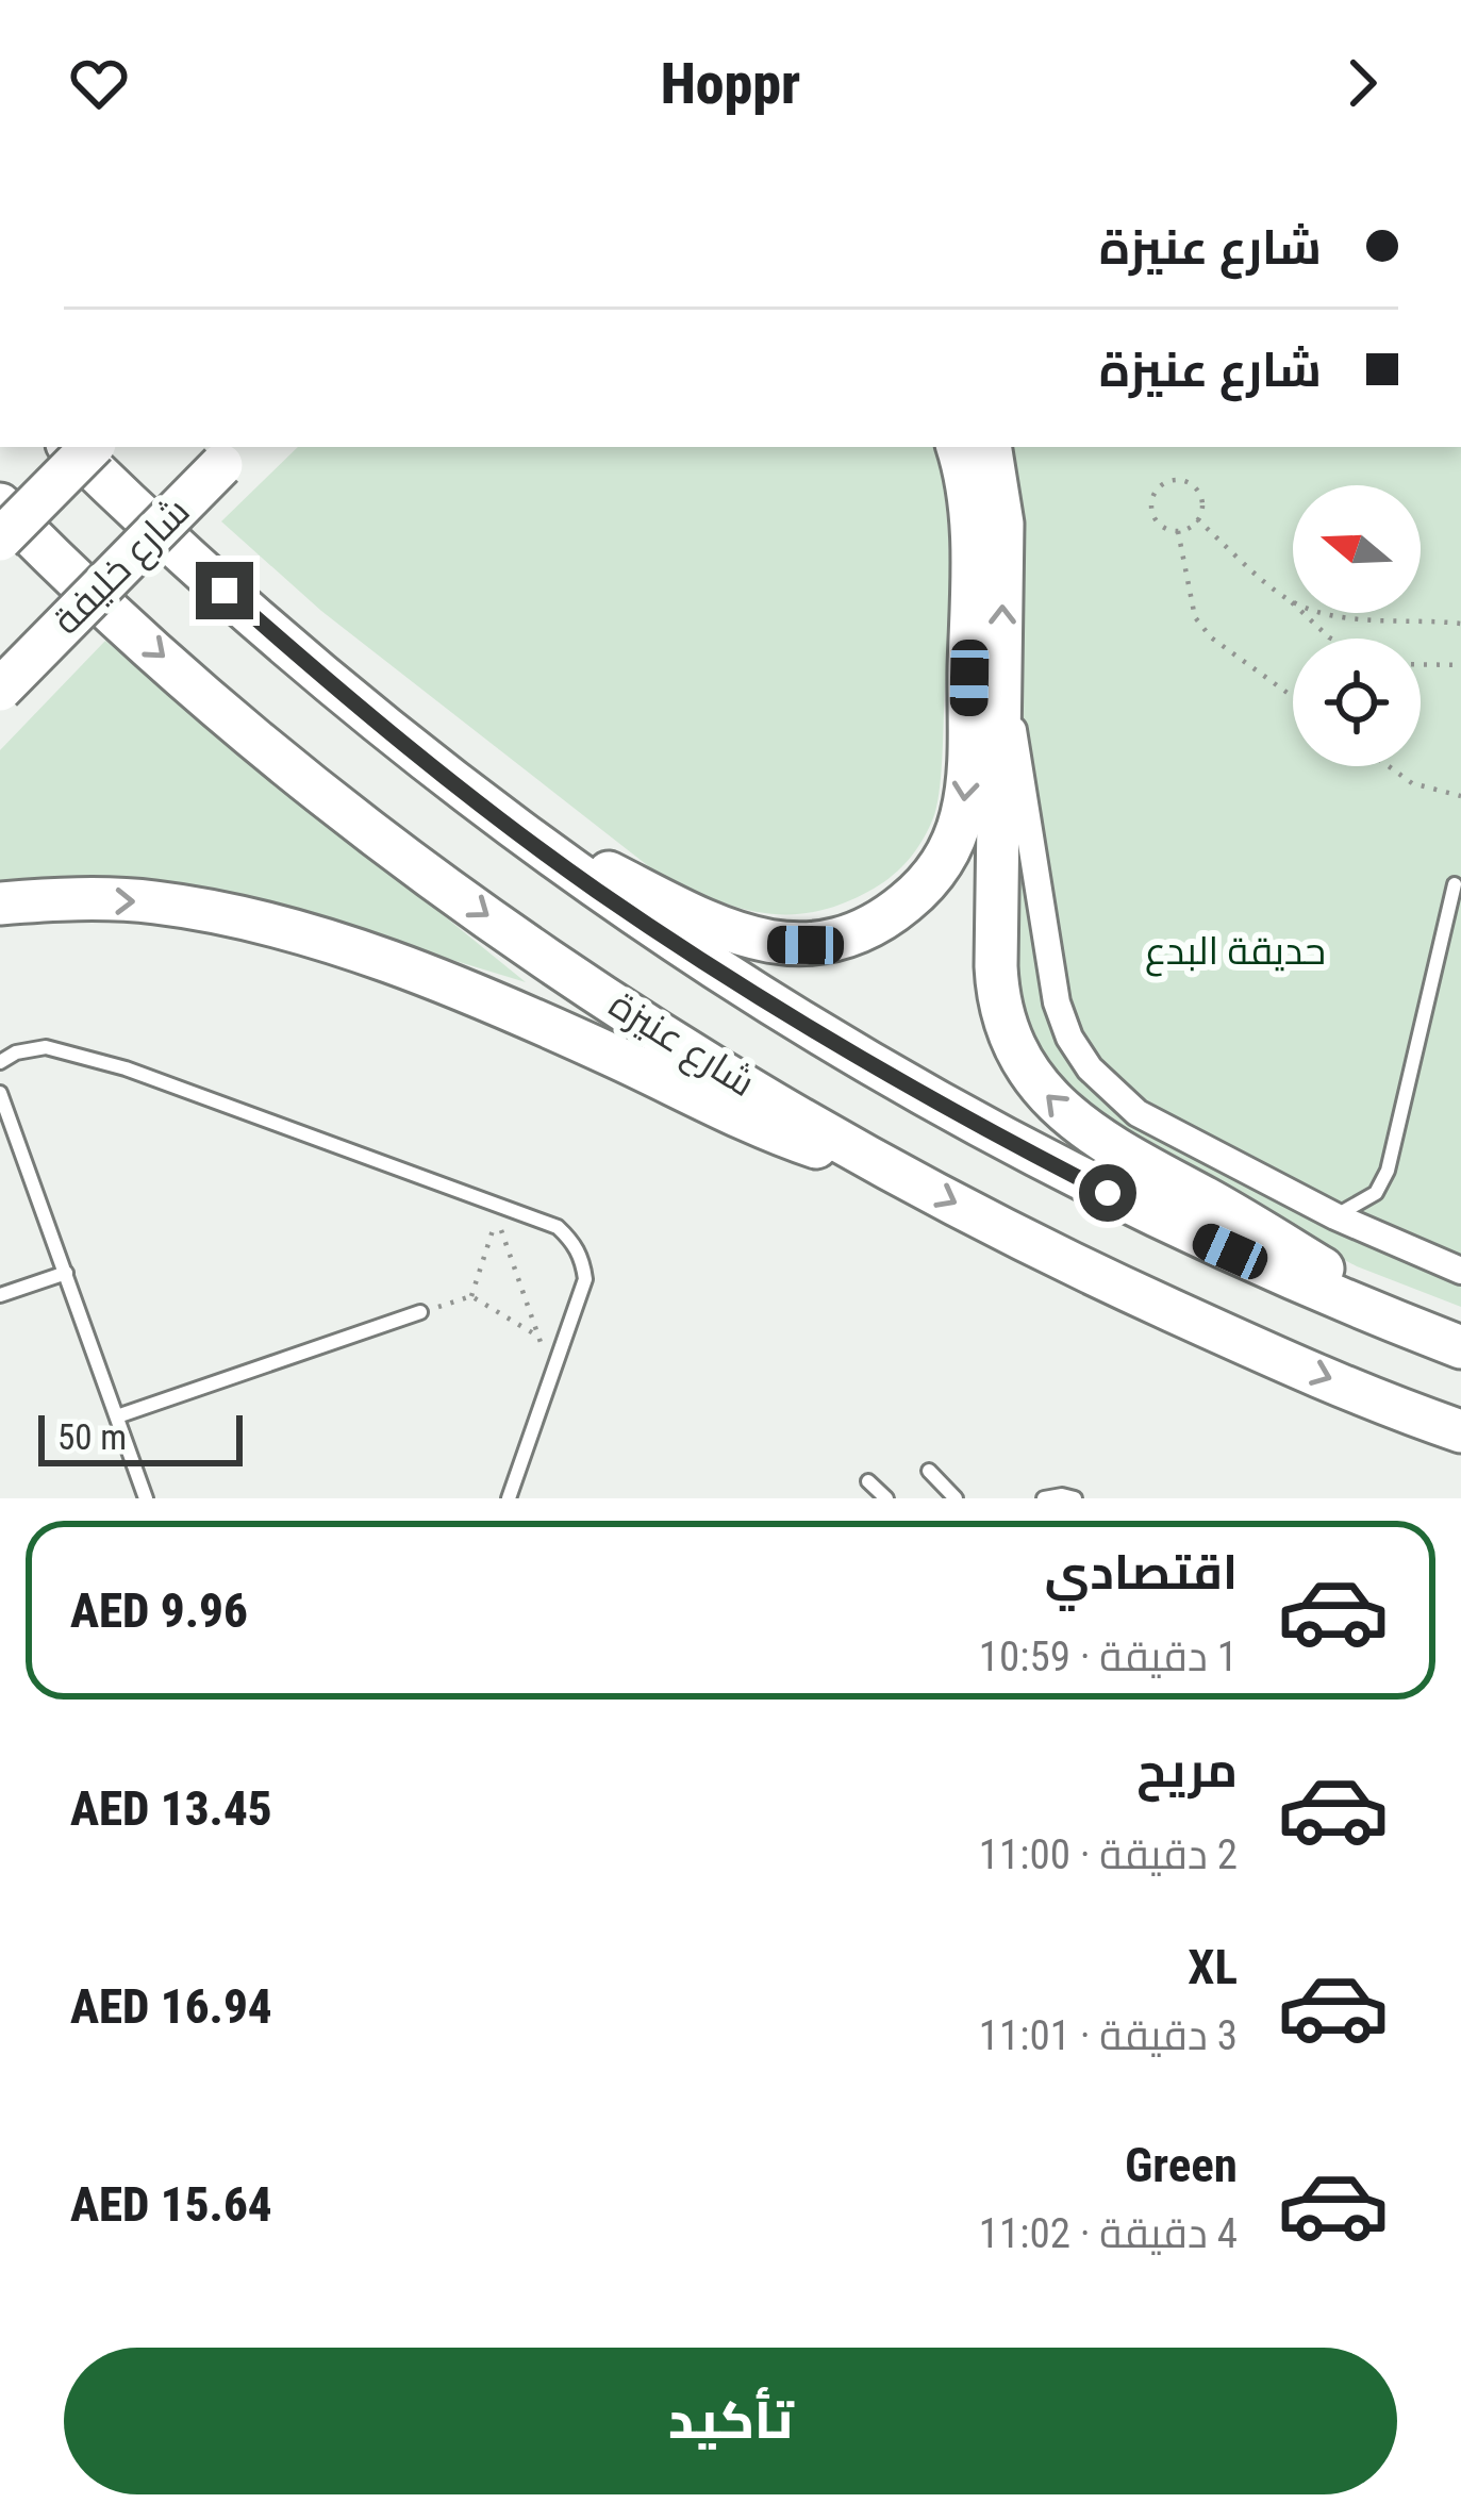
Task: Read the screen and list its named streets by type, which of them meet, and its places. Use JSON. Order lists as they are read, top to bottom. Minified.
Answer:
{"streets":{"main road":["شارع خليفة","شارع عنيزة"]},"parks":["حديقة البدع"],"scale_bar":"50 m","north":"left","page":{"header":"Hoppr","banner":["شارع عنيزة","شارع عنيزة"],"scale":"50 m","list":[{"name":"اقتصادي","note":"1 دقيقة · 10:59","value":"AED 9.96"},{"name":"مريح","note":"2 دقيقة · 11:00","value":"AED 13.45"},{"name":"XL","note":"3 دقيقة · 11:01","value":"AED 16.94"},{"name":"Green","note":"4 دقيقة · 11:02","value":"AED 15.64"}],"buttons":"تأكيد"}}
